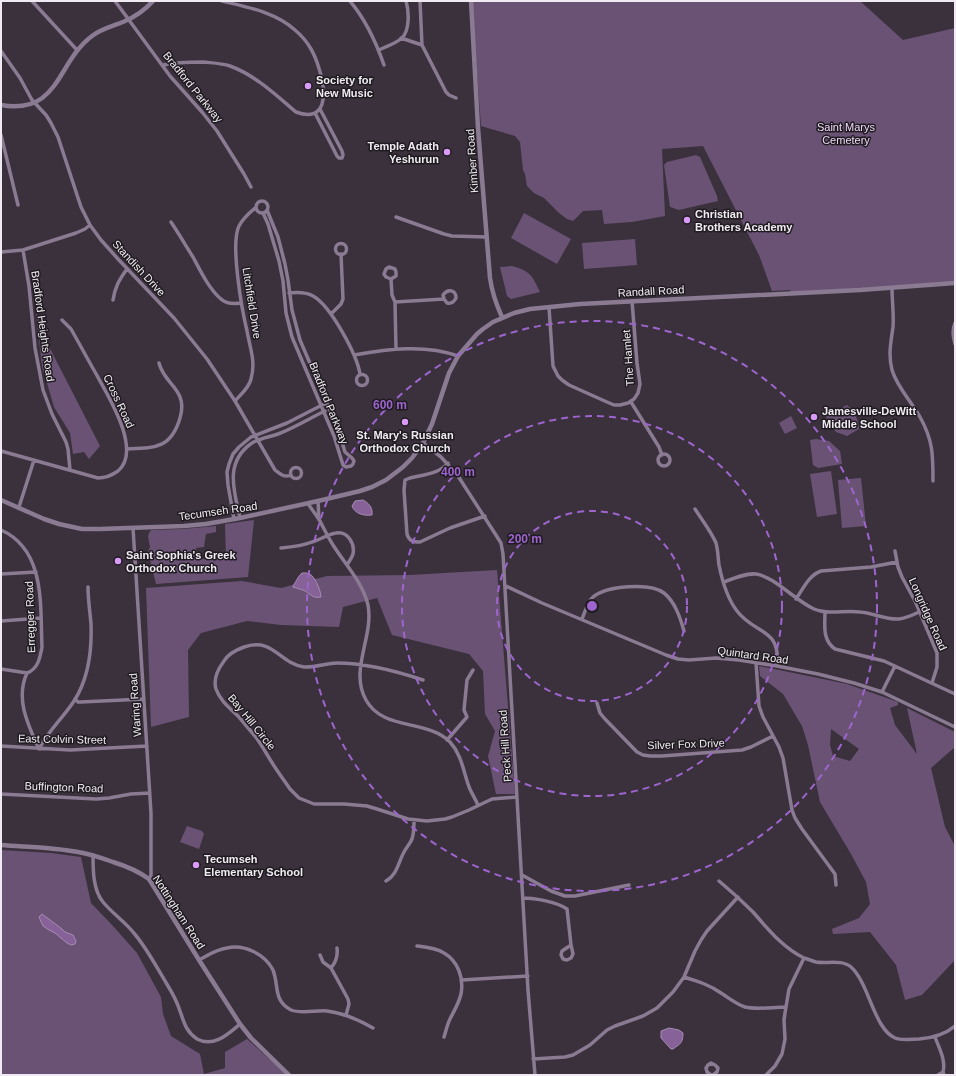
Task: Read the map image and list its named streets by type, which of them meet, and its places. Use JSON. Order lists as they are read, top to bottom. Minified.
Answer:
{"streets":{"street":["Bradford Parkway","Kimber Road","Standish Drive","Randall Road","Litchfield Drive","Bradford Heights Road","The Hamlet","Cross Road","Tecumseh Road","Longridge Road","Erregger Road","Quintard Road","Waring Road","Bay Hill Circle","East Colvin Street","Silver Fox Drive","Peck Hill Road","Buffington Road","Nottingham Road"]},"crossings":[["Bradford Parkway","Litchfield Drive"],["Kimber Road","Randall Road"],["Standish Drive","Litchfield Drive"],["Randall Road","The Hamlet"],["Randall Road","Tecumseh Road"],["Randall Road","Peck Hill Road"],["Bradford Heights Road","Cross Road"],["Tecumseh Road","Waring Road"],["Tecumseh Road","Peck Hill Road"],["Erregger Road","East Colvin Street"],["Quintard Road","Peck Hill Road"],["Waring Road","East Colvin Street"],["Waring Road","Buffington Road"],["Waring Road","Nottingham Road"],["Bay Hill Circle","Peck Hill Road"]],"parks":["Saint Marys Cemetery"],"places":["Society for New Music","Temple Adath Yeshurun","Christian Brothers Academy","Jamesville-DeWitt Middle School","St. Mary's Russian Orthodox Church","Saint Sophia's Greek Orthodox Church","Tecumseh Elementary School"],"rings":["600 m","400 m","200 m"]}
